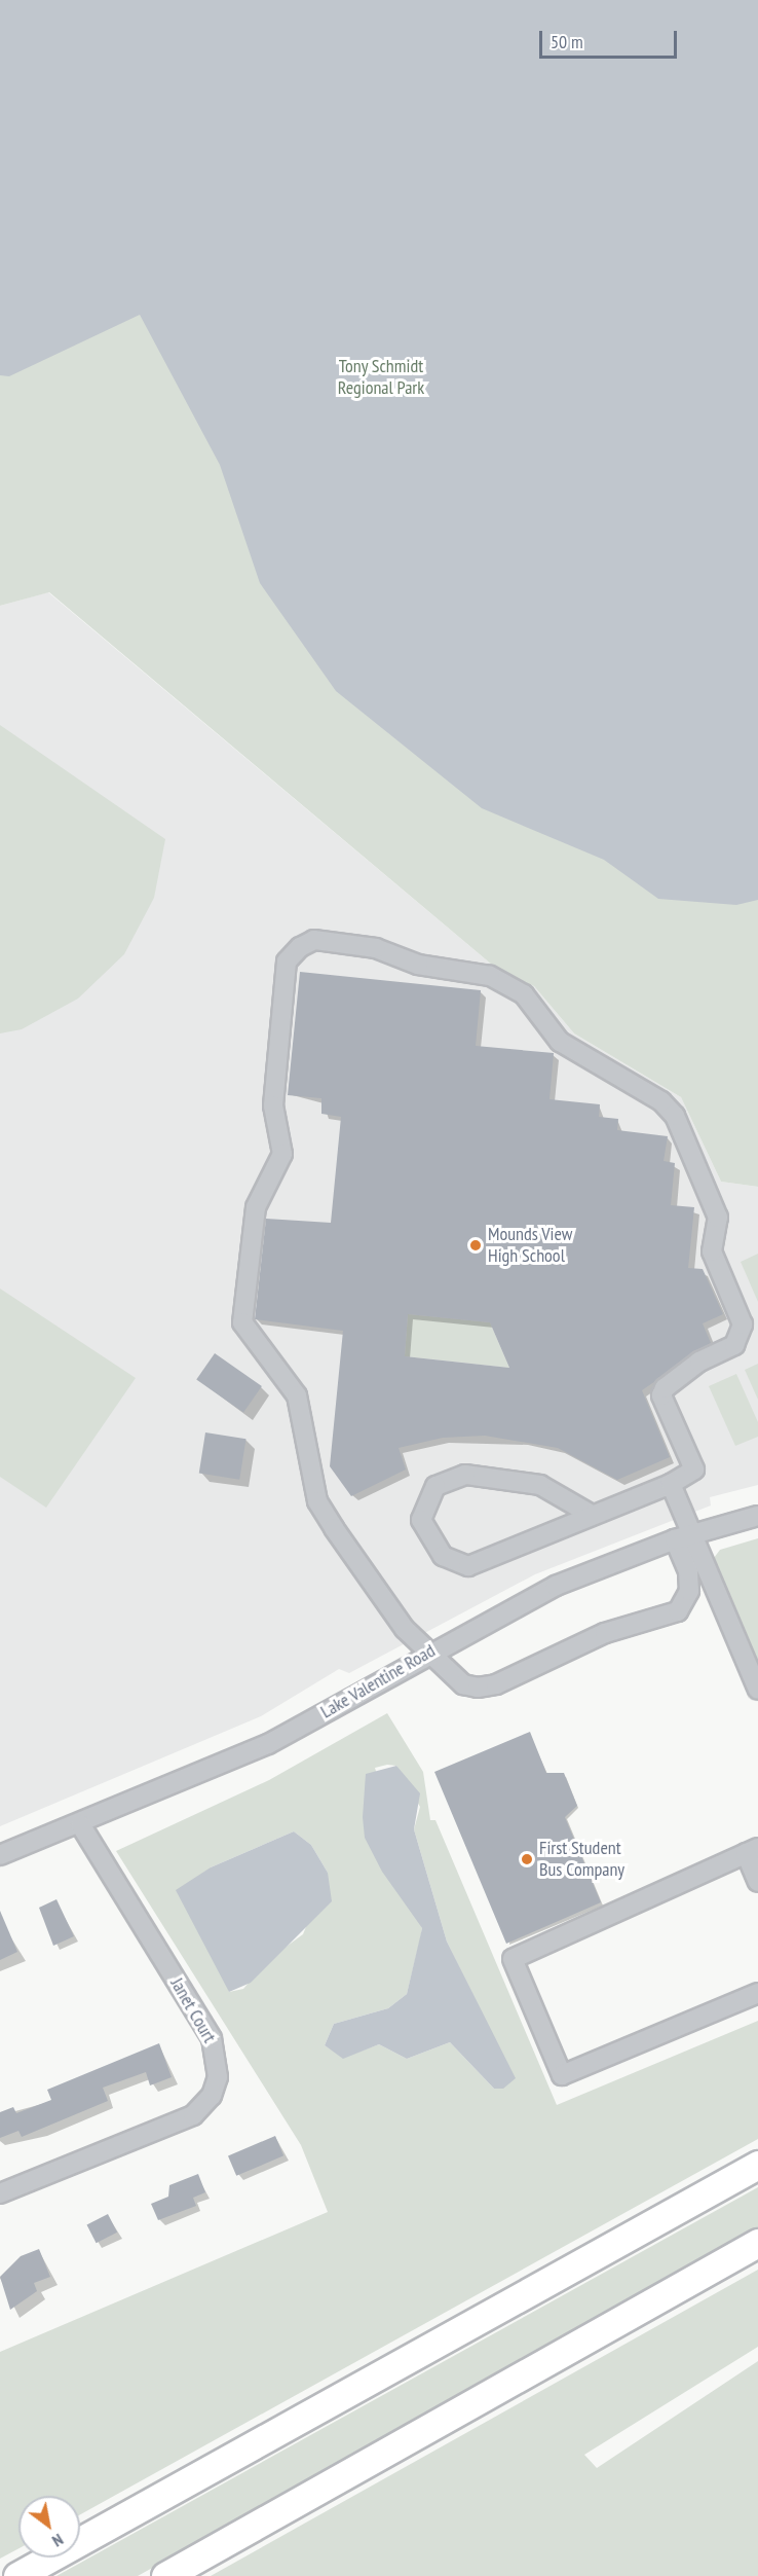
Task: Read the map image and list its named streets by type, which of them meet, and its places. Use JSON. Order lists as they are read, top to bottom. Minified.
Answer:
{"streets":{"street":["Lake Valentine Road","Janet Court"]},"crossings":[["Lake Valentine Road","Janet Court"]],"parks":["Tony Schmidt Regional Park"],"places":["Mounds View High School","First Student Bus Company"],"scale_bar":"50 m","north":"bottom right"}
